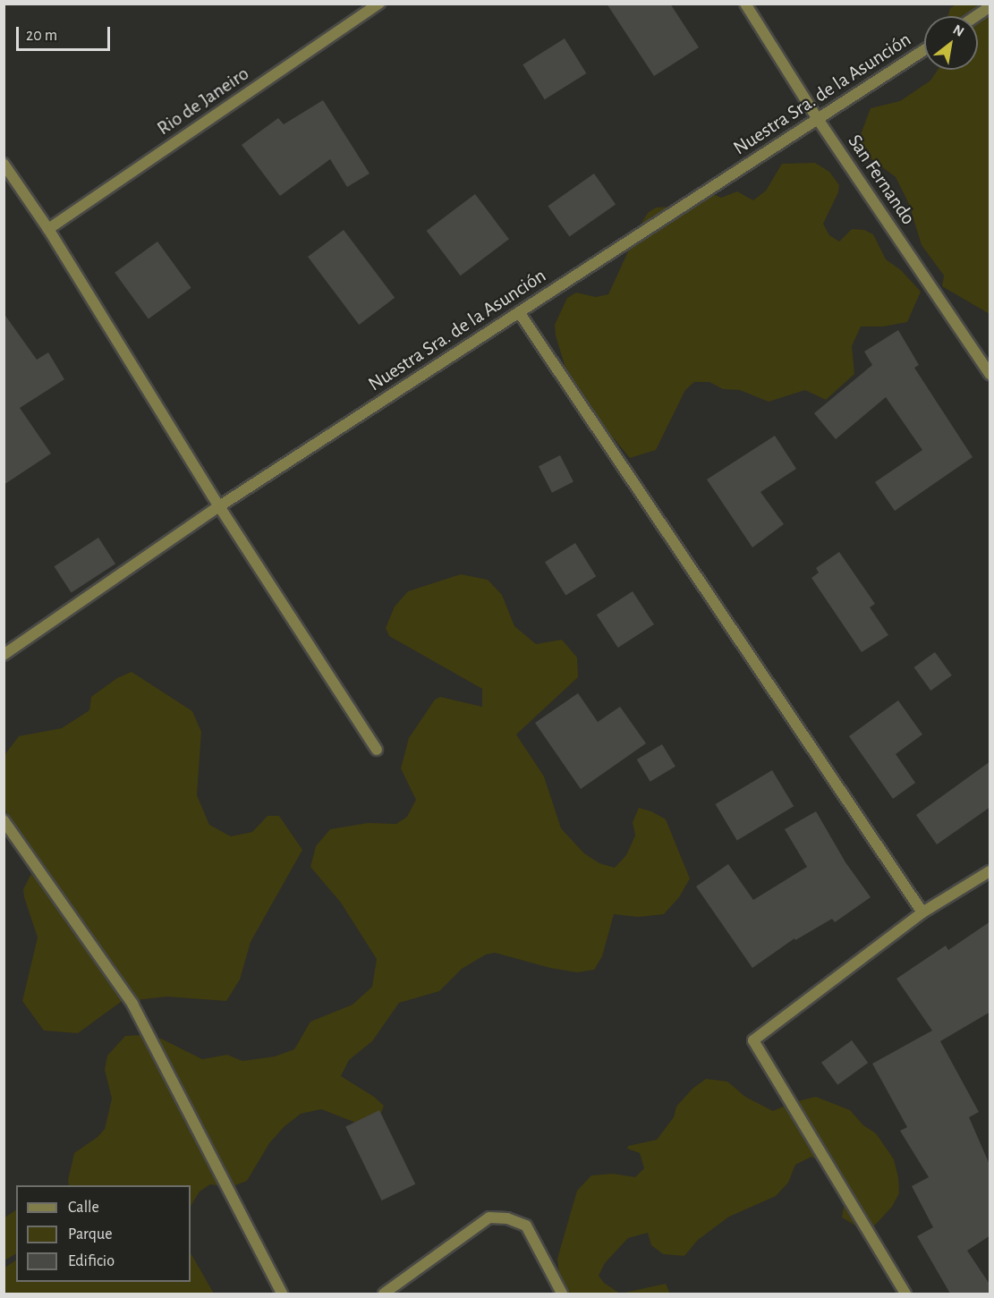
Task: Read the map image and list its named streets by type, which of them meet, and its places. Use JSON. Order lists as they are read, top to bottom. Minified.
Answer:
{"streets":{"street":["Nuestra Sra. de la Asunción","Rio de Janeiro","San Fernando"]},"crossings":[["Nuestra Sra. de la Asunción","San Fernando"]],"legend":["Calle","Parque","Edificio"],"scale_bar":"20 m","north":"top right"}
